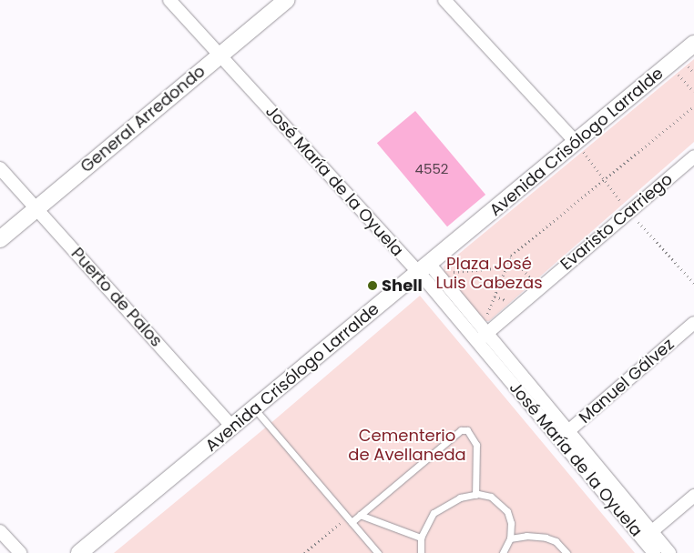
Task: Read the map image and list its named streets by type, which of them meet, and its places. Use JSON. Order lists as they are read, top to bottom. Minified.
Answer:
{"streets":{"street":["General Arredondo","Avenida Crisólogo Larralde","José María de la Oyuela","Evaristo Carriego","Puerto de Palos","Manuel Gálvez"]},"crossings":[["General Arredondo","José María de la Oyuela"],["General Arredondo","Puerto de Palos"],["Avenida Crisólogo Larralde","José María de la Oyuela"],["Avenida Crisólogo Larralde","Puerto de Palos"],["José María de la Oyuela","Evaristo Carriego"],["José María de la Oyuela","Manuel Gálvez"]],"parks":["Plaza José Luis Cabezas","Cementerio de Avellaneda"],"places":["Shell"],"house_numbers":["4552"]}
